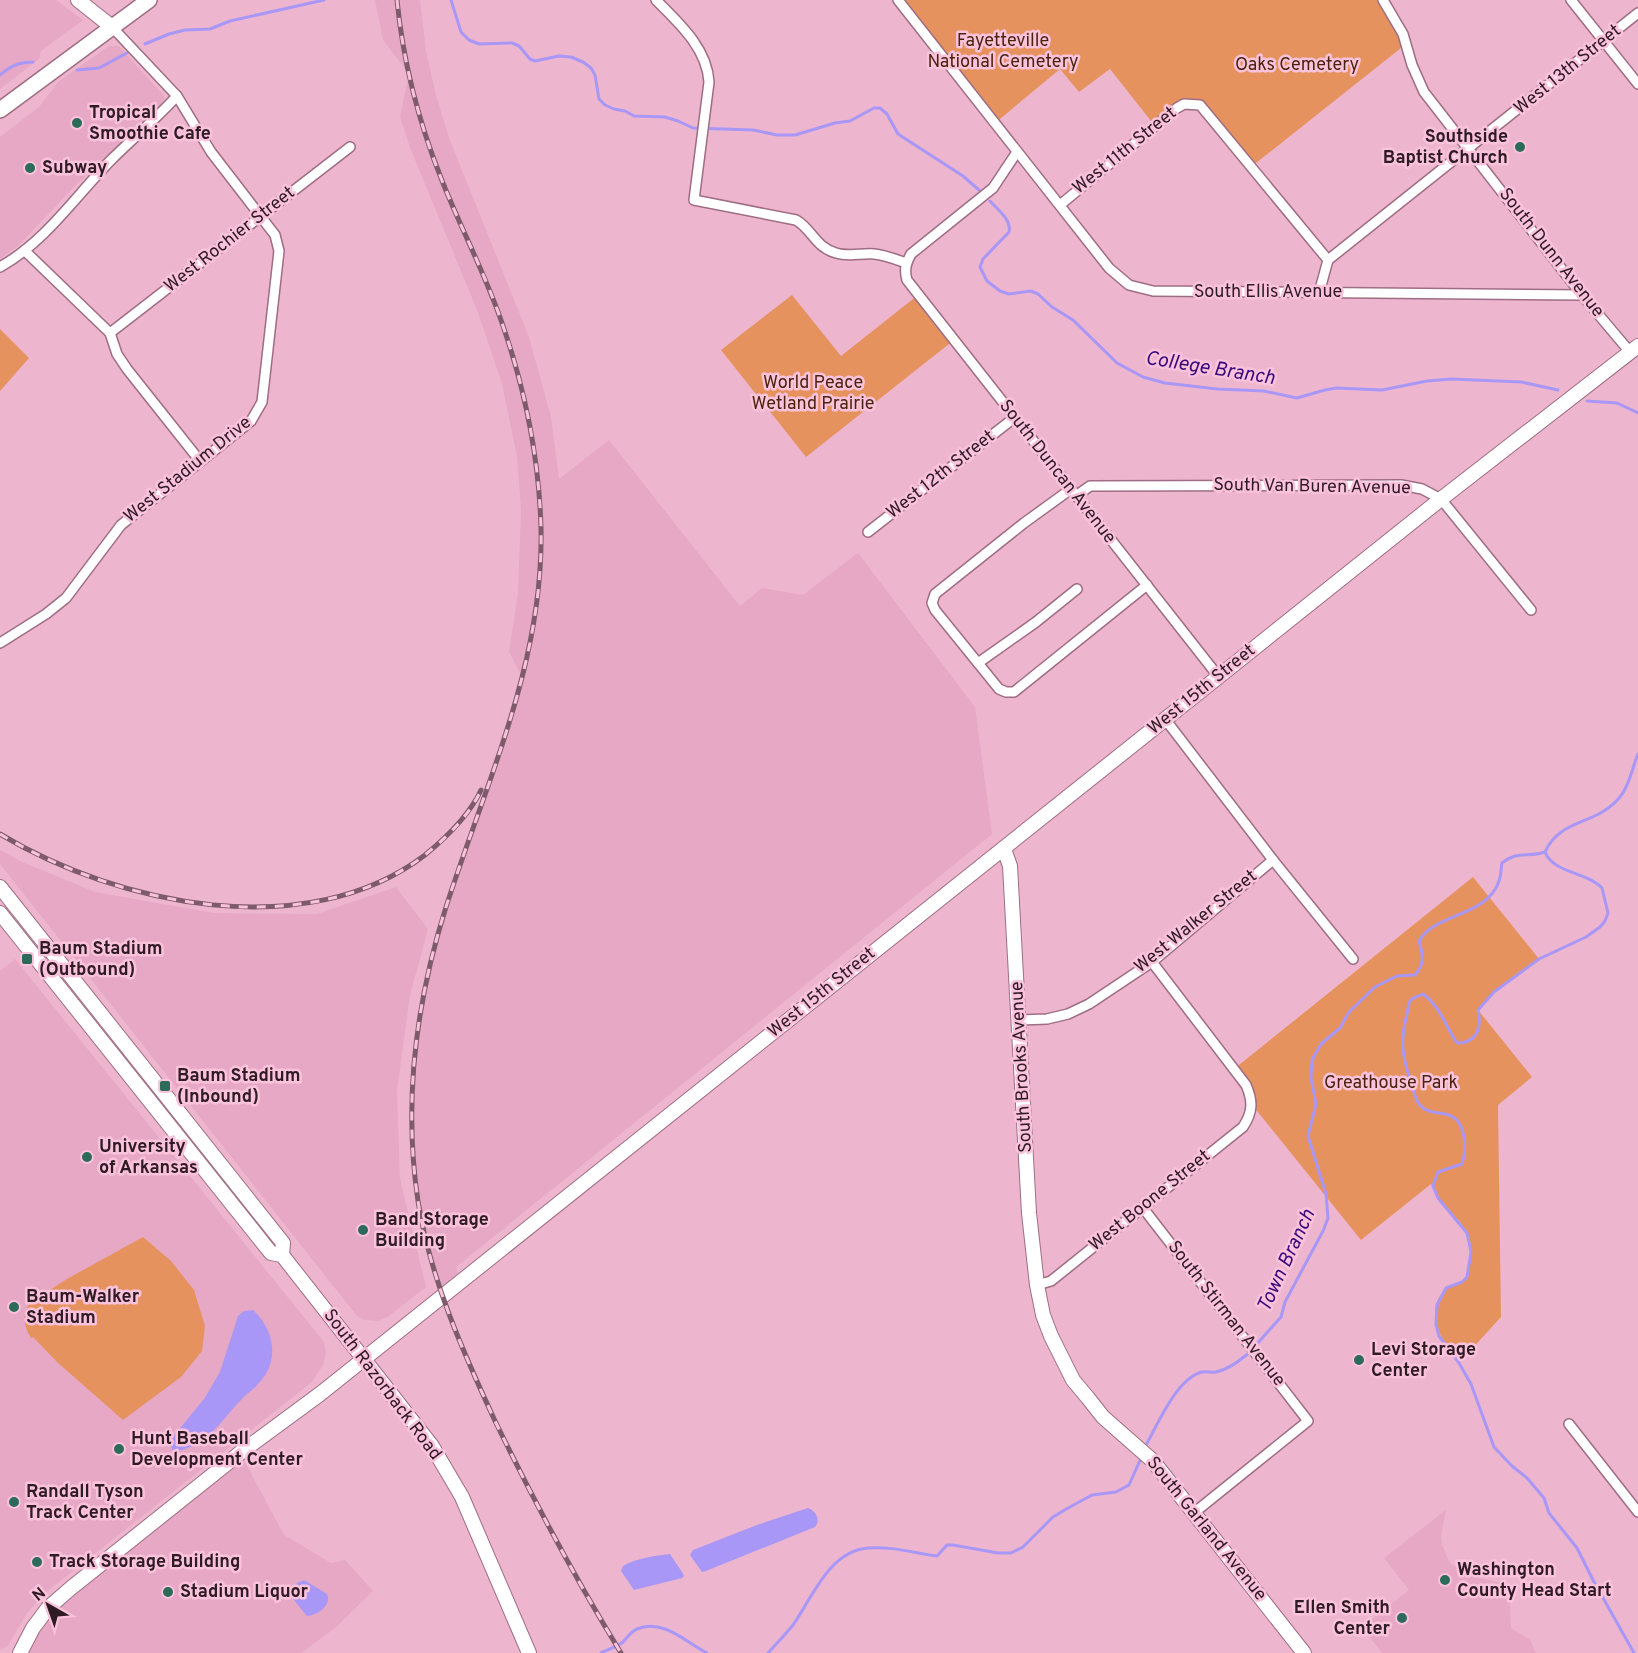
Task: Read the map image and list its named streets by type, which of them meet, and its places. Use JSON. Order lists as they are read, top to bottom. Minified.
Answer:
{"streets":{"main road":["West 15th Street","South Brooks Avenue","South Razorback Road","South Garland Avenue"],"street":["West 13th Street","West 11th Street","West Rochier Street","South Dunn Avenue","South Ellis Avenue","West Stadium Drive","South Duncan Avenue","West 12th Street","South Van Buren Avenue","West Walker Street","West Boone Street","South Stirman Avenue"]},"crossings":[["West 13th Street","West 11th Street"],["West 13th Street","South Dunn Avenue"],["West 11th Street","South Ellis Avenue"],["West Rochier Street","West Stadium Drive"],["South Dunn Avenue","South Ellis Avenue"],["South Dunn Avenue","West 15th Street"],["South Duncan Avenue","West 12th Street"],["South Duncan Avenue","South Van Buren Avenue"],["South Duncan Avenue","West 15th Street"],["South Van Buren Avenue","West 15th Street"],["West 15th Street","South Brooks Avenue"],["West 15th Street","South Razorback Road"],["West Walker Street","South Brooks Avenue"],["West Walker Street","West Boone Street"],["South Brooks Avenue","West Boone Street"],["South Brooks Avenue","South Garland Avenue"],["West Boone Street","South Stirman Avenue"],["West Boone Street","South Garland Avenue"],["South Stirman Avenue","South Garland Avenue"]],"water":["College Branch","Town Branch"],"parks":["Fayetteville National Cemetery","Oaks Cemetery","World Peace Wetland Prairie","Greathouse Park"],"places":{"other":["Tropical Smoothie Cafe","Southside Baptist Church","Subway","University of Arkansas","Band Storage Building","Baum-Walker Stadium","Levi Storage Center","Hunt Baseball Development Center","Randall Tyson Track Center","Track Storage Building","Washington County Head Start","Stadium Liquor","Ellen Smith Center"],"transit":["Baum Stadium (Outbound)","Baum Stadium (Inbound)"]},"north":"top left"}
